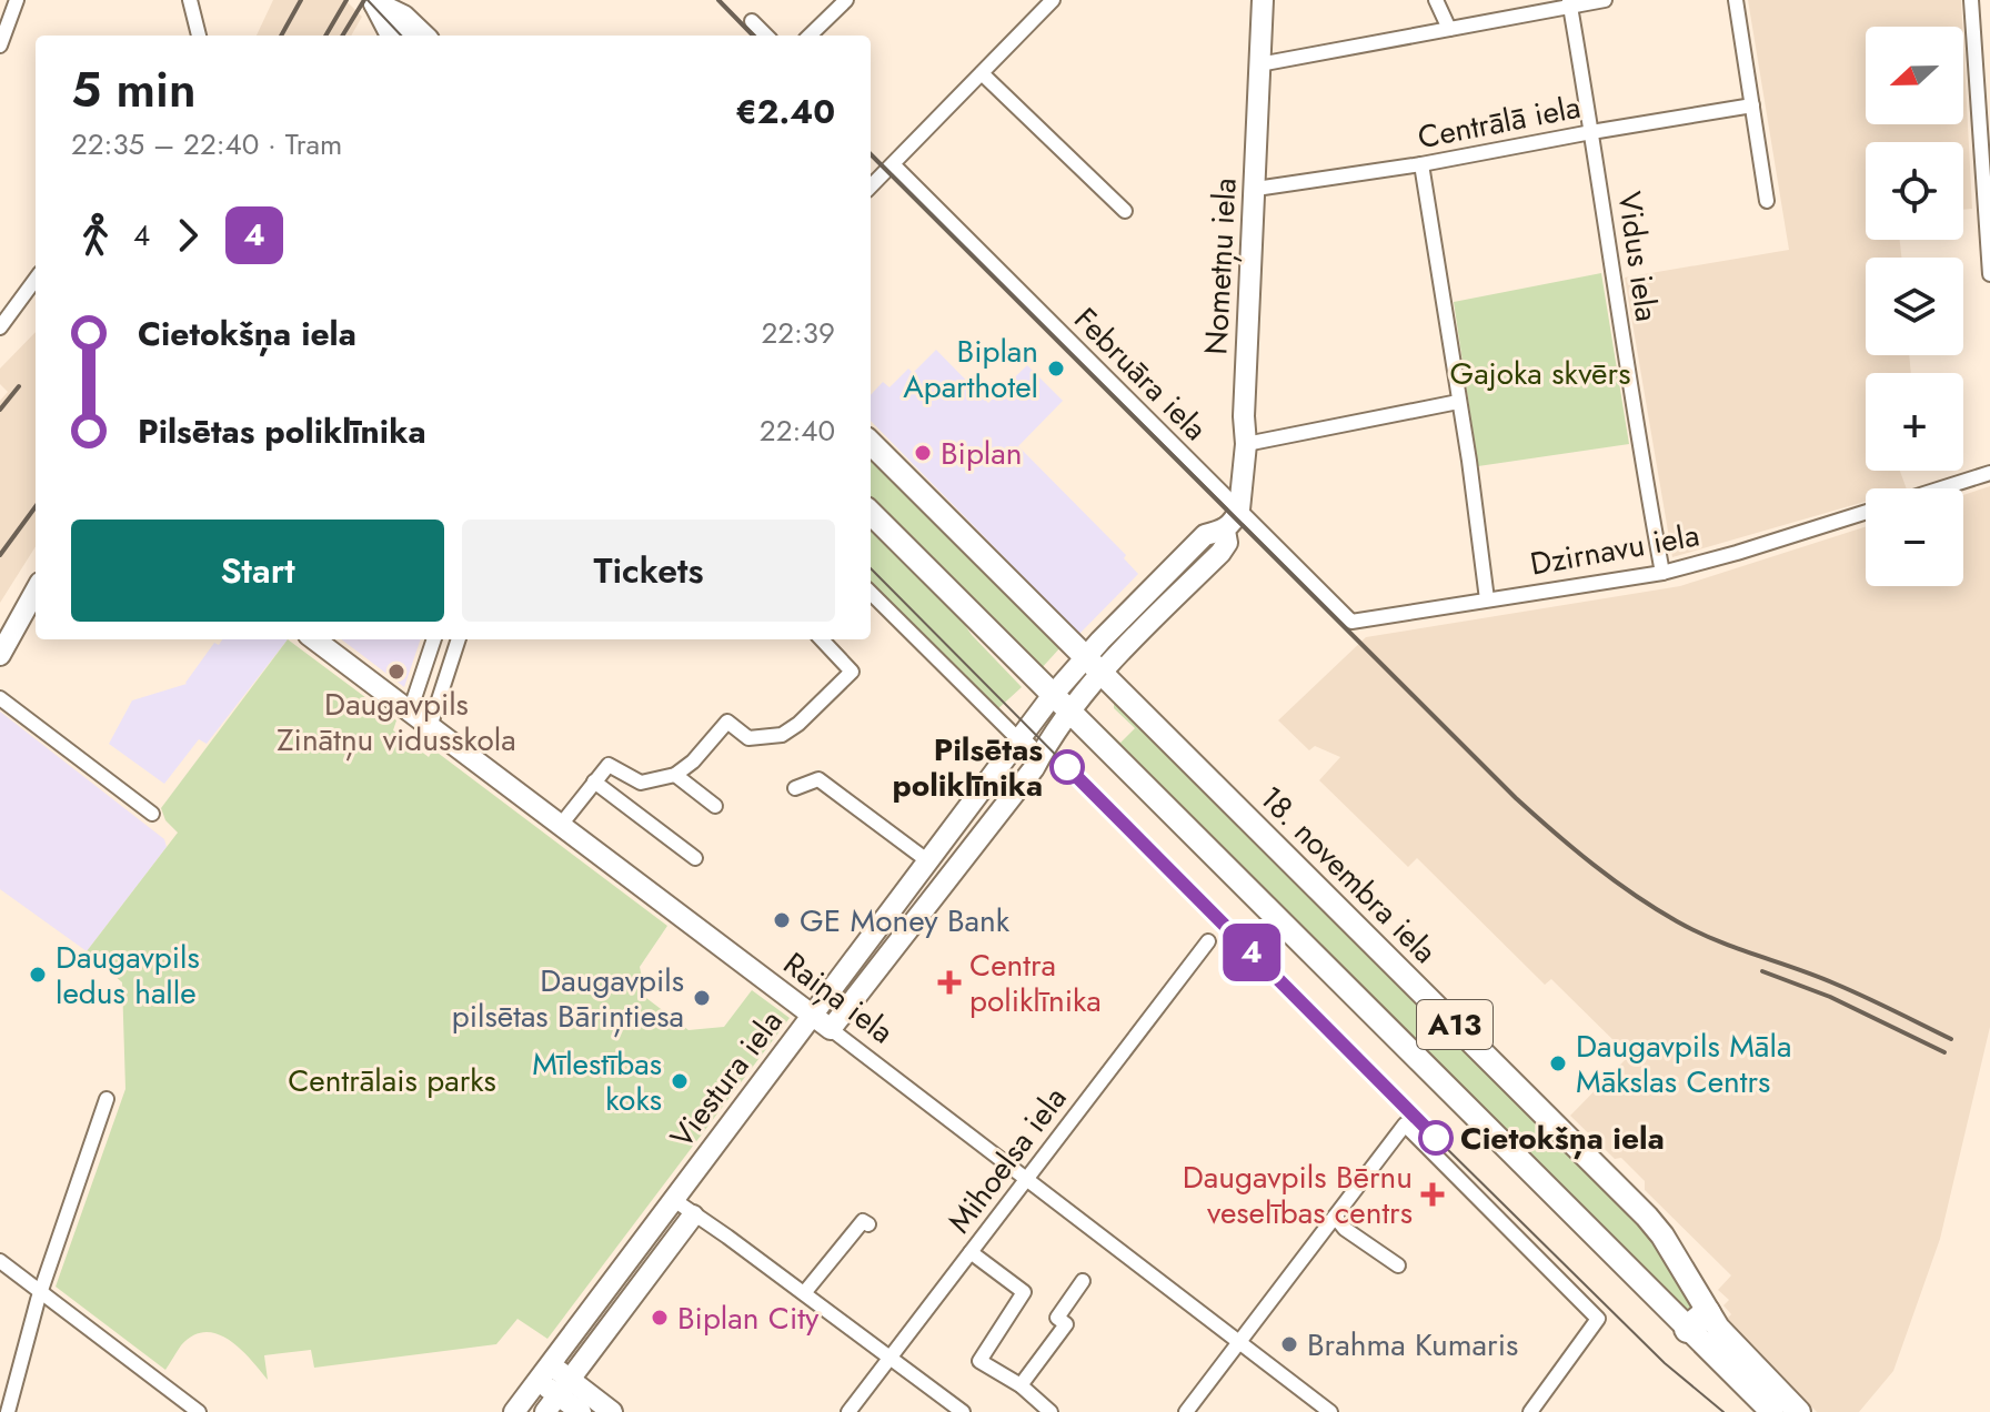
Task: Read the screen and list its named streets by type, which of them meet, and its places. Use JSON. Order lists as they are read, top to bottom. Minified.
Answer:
{"streets":{"main road":["18. novembra iela","A13"],"street":["Centrālā iela","Vidus iela","Nometņu iela","Februāra iela","Dzirnavu iela","Raiņa iela","Viestura iela","Mihoelsa iela"]},"crossings":[["Centrālā iela","Vidus iela"],["Centrālā iela","Nometņu iela"],["Vidus iela","Dzirnavu iela"],["Nometņu iela","Februāra iela"],["Nometņu iela","18. novembra iela"],["Nometņu iela","Viestura iela"],["Februāra iela","Dzirnavu iela"],["18. novembra iela","Viestura iela"],["Raiņa iela","Viestura iela"],["Raiņa iela","Mihoelsa iela"]],"parks":["Gajoka skvērs","Centrālais parks"],"places":{"other":["Biplan Aparthotel","Biplan","Daugavpils Zinātņu vidusskola","Pilsētas poliklīnika","GE Money Bank","Daugavpils ledus halle","Daugavpils pilsētas Bāriņtiesa","Daugavpils Māla Mākslas Centrs","Mīlestības koks","Cietokšņa iela","Biplan City","Brahma Kumaris"],"health":["Centra poliklīnika","Daugavpils Bērnu veselības centrs"]},"lines":["tram line 4"],"north":"left","page":{"on_map":"4","map_buttons":["+","−"],"heading":["5 min","22:35 – 22:40 · Tram","€2.40"],"legs":["4","4"],"list":[{"name":"Cietokšņa iela","value":"22:39"},{"name":"Pilsētas poliklīnika","value":"22:40"}],"buttons":["Start","Tickets"]}}
